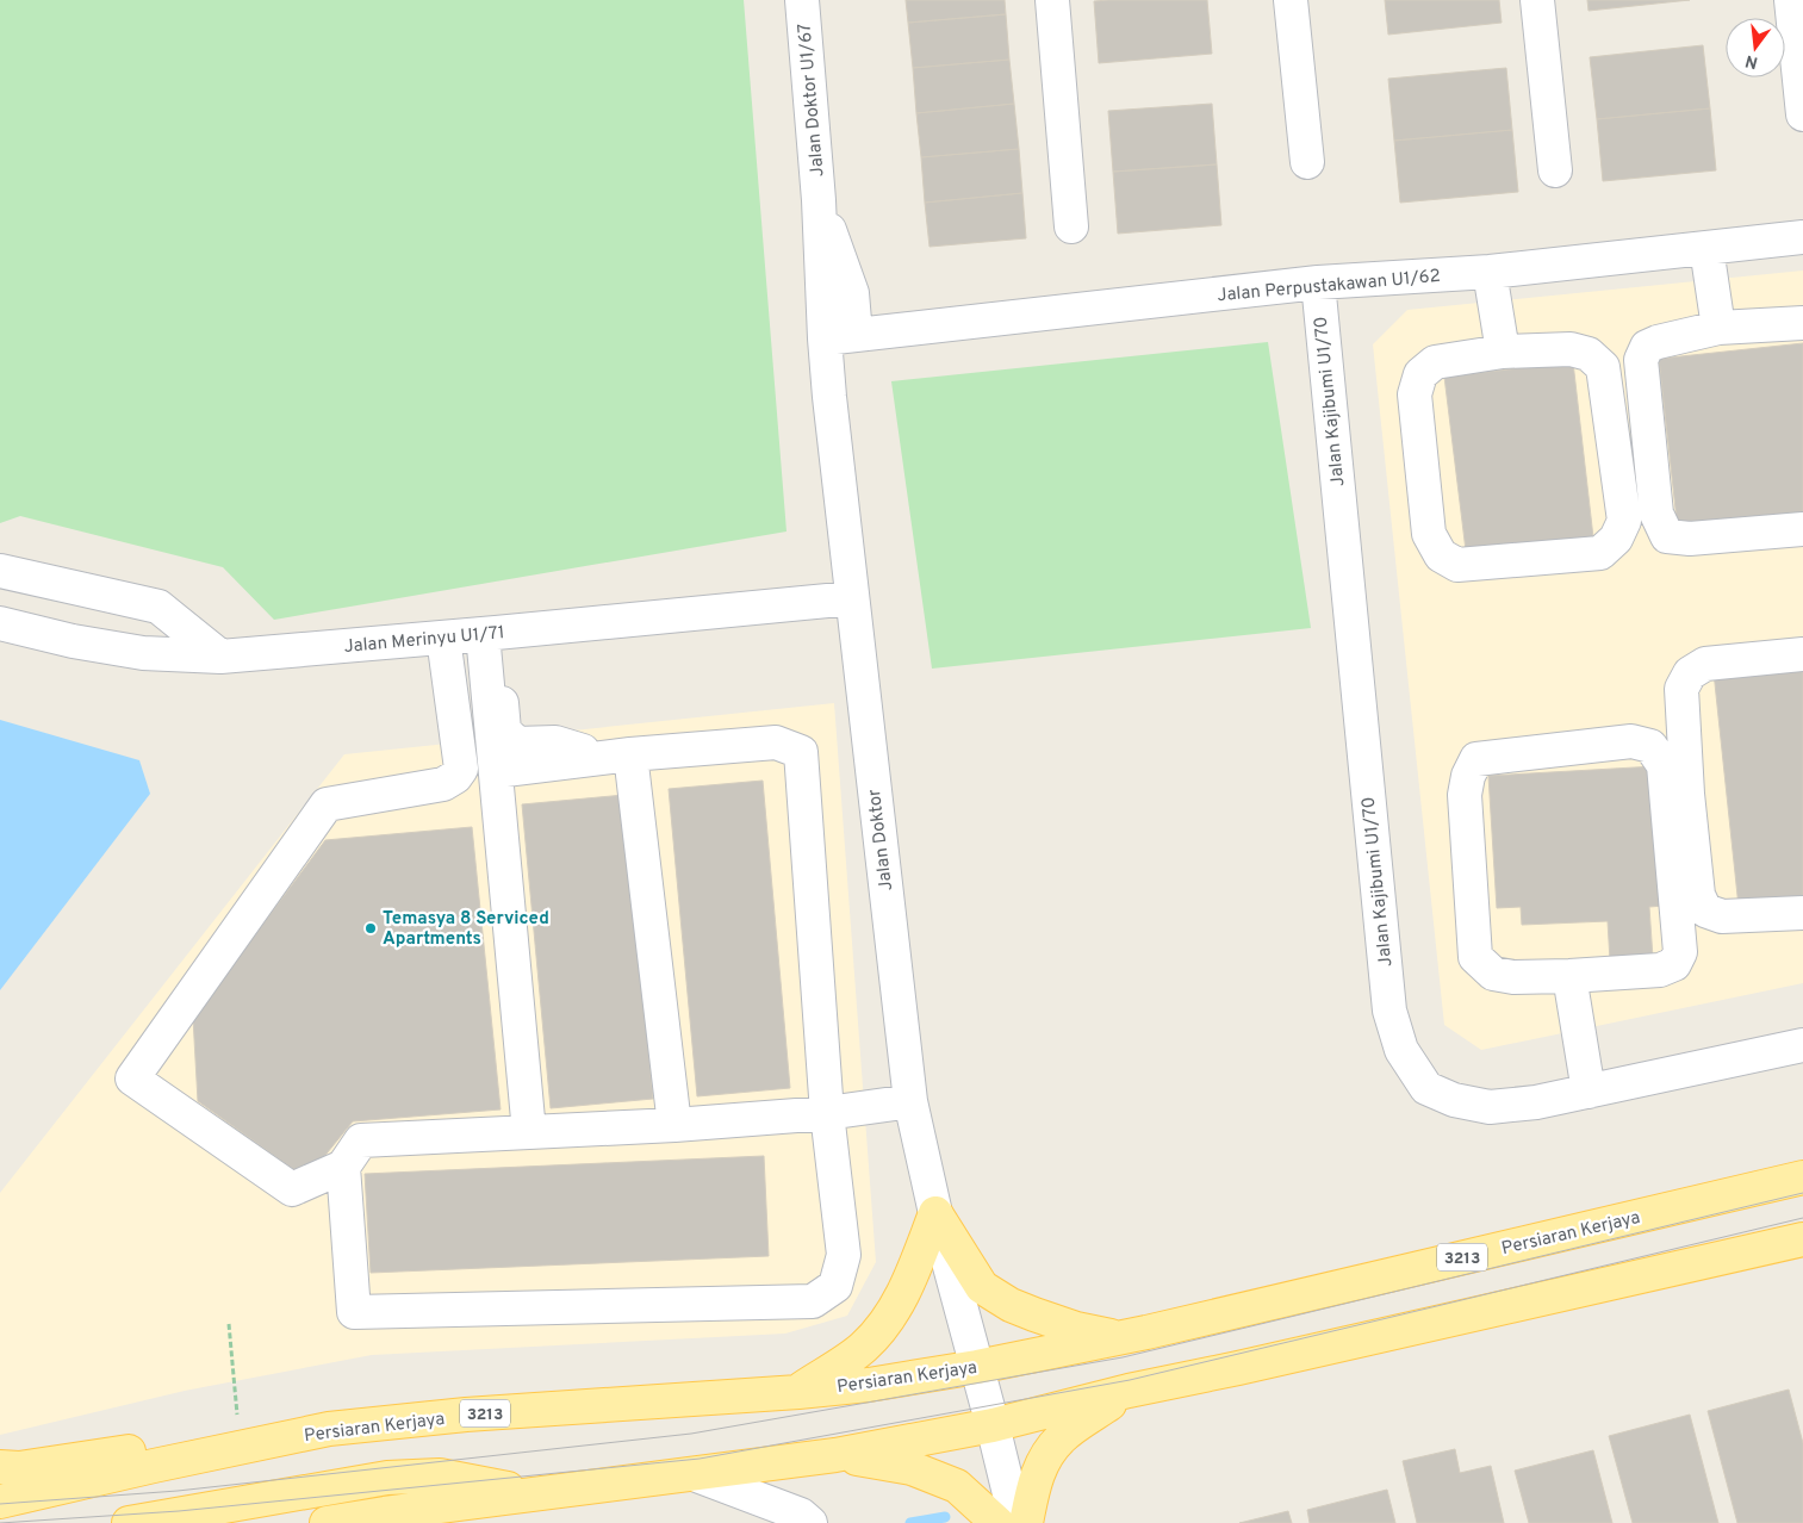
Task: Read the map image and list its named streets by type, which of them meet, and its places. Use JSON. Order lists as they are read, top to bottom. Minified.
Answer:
{"streets":{"main road":["Persiaran Kerjaya","3213"],"street":["Jalan Doktor U1/67","Jalan Perpustakawan U1/62","Jalan Kajibumi U1/70","Jalan Merinyu U1/71","Jalan Doktor"]},"crossings":[["Jalan Doktor U1/67","Jalan Perpustakawan U1/62"],["Jalan Doktor U1/67","Jalan Doktor"],["Jalan Perpustakawan U1/62","Jalan Kajibumi U1/70"],["Jalan Perpustakawan U1/62","Jalan Doktor"],["Jalan Merinyu U1/71","Jalan Doktor"],["Jalan Doktor","Persiaran Kerjaya"]],"places":["Temasya 8 Serviced Apartments"],"north":"bottom"}
